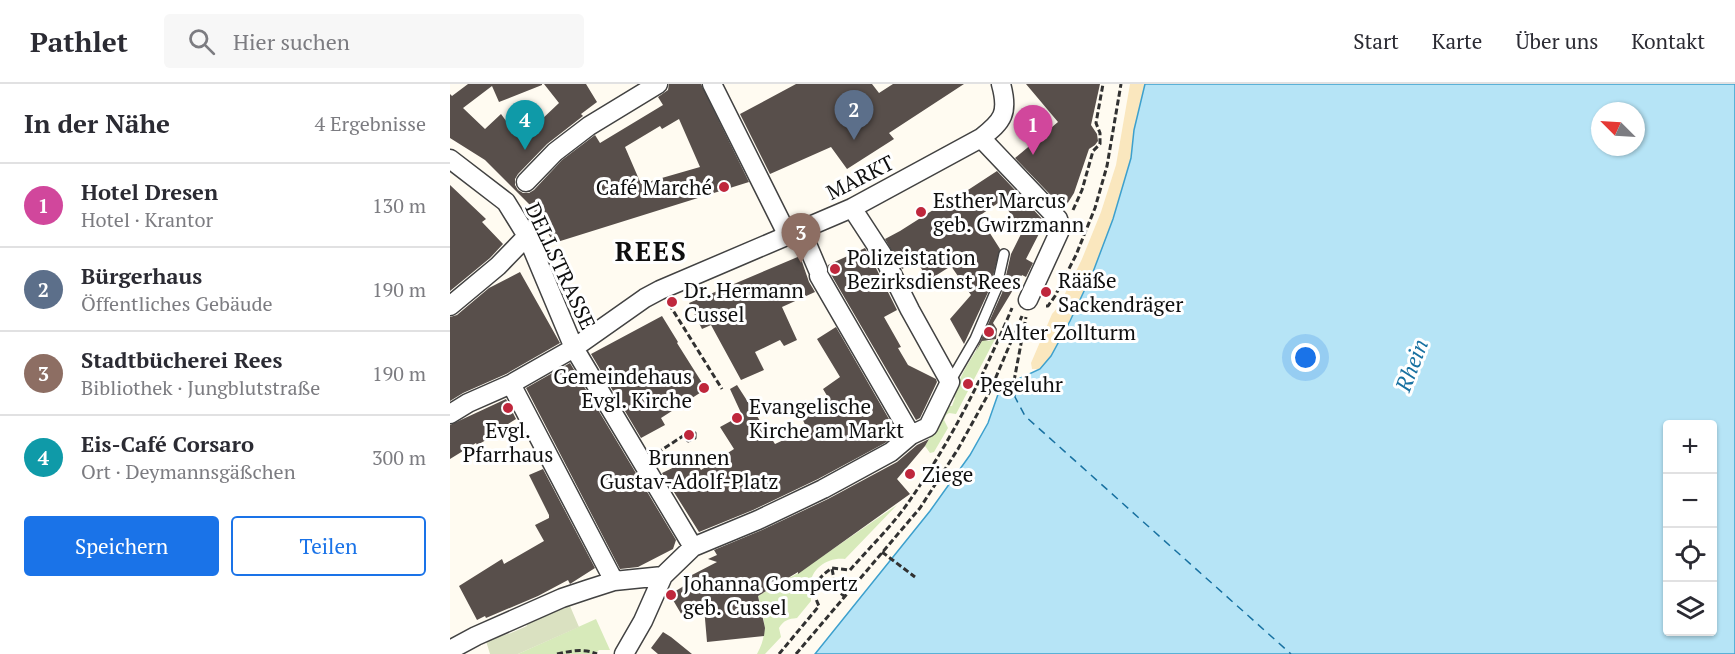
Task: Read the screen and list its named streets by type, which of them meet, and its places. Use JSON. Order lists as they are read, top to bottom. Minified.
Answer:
{"streets":{"street":["MARKT","DELLSTRASSE"]},"crossings":[["MARKT","DELLSTRASSE"]],"districts":["REES"],"water":["Rhein"],"places":["Café Marché","Esther Marcus geb. Gwirzmann","Polizeistation Bezirksdienst Rees","Rääße Sackendräger","Dr. Hermann Cussel","Alter Zollturm","Pegeluhr","Gemeindehaus Evgl. Kirche","Evgl. Pfarrhaus","Evangelische Kirche am Markt","Brunnen Gustav-Adolf-Platz","Ziege","Johanna Gompertz geb. Cussel"],"north":"top left","page":{"header":"Pathlet","search":"Hier suchen","nav":["Start","Karte","Über uns","Kontakt"],"heading":["In der Nähe","4 Ergebnisse"],"pins":["2","4","1","3"],"list":[{"mark":"1","name":"Hotel Dresen","note":"Hotel · Krantor","value":"130 m"},{"mark":"2","name":"Bürgerhaus","note":"Öffentliches Gebäude","value":"190 m"},{"mark":"3","name":"Stadtbücherei Rees","note":"Bibliothek · Jungblutstraße","value":"190 m"},{"mark":"4","name":"Eis-Café Corsaro","note":"Ort · Deymannsgäßchen","value":"300 m"}],"map_buttons":["+","−"],"buttons":["Speichern","Teilen"]}}
